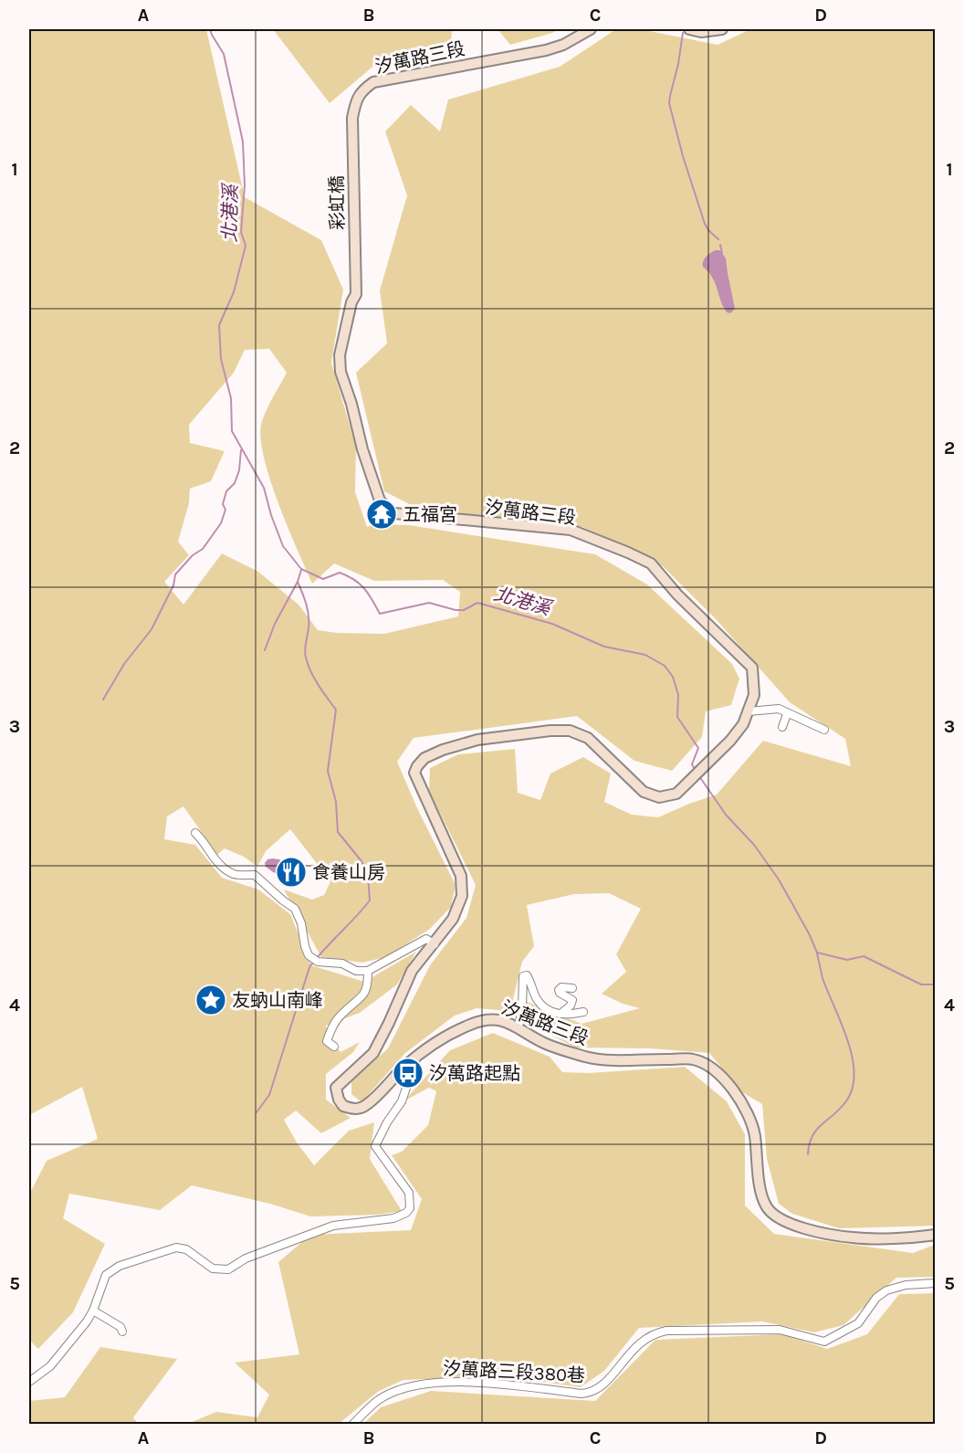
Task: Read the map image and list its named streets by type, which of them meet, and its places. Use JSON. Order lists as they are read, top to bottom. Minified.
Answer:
{"streets":{"street":["汐萬路三段","彩虹橋","汐萬路三段380巷"]},"crossings":[["汐萬路三段","彩虹橋"]],"water":["北港溪"],"places":{"temple":["五福宮"],"restaurant":["食養山房"],"place":["友蚋山南峰"],"bus stop":["汐萬路起點"]},"grid":{"columns":["A","B","C","D"],"rows":["1","2","3","4","5"]}}
